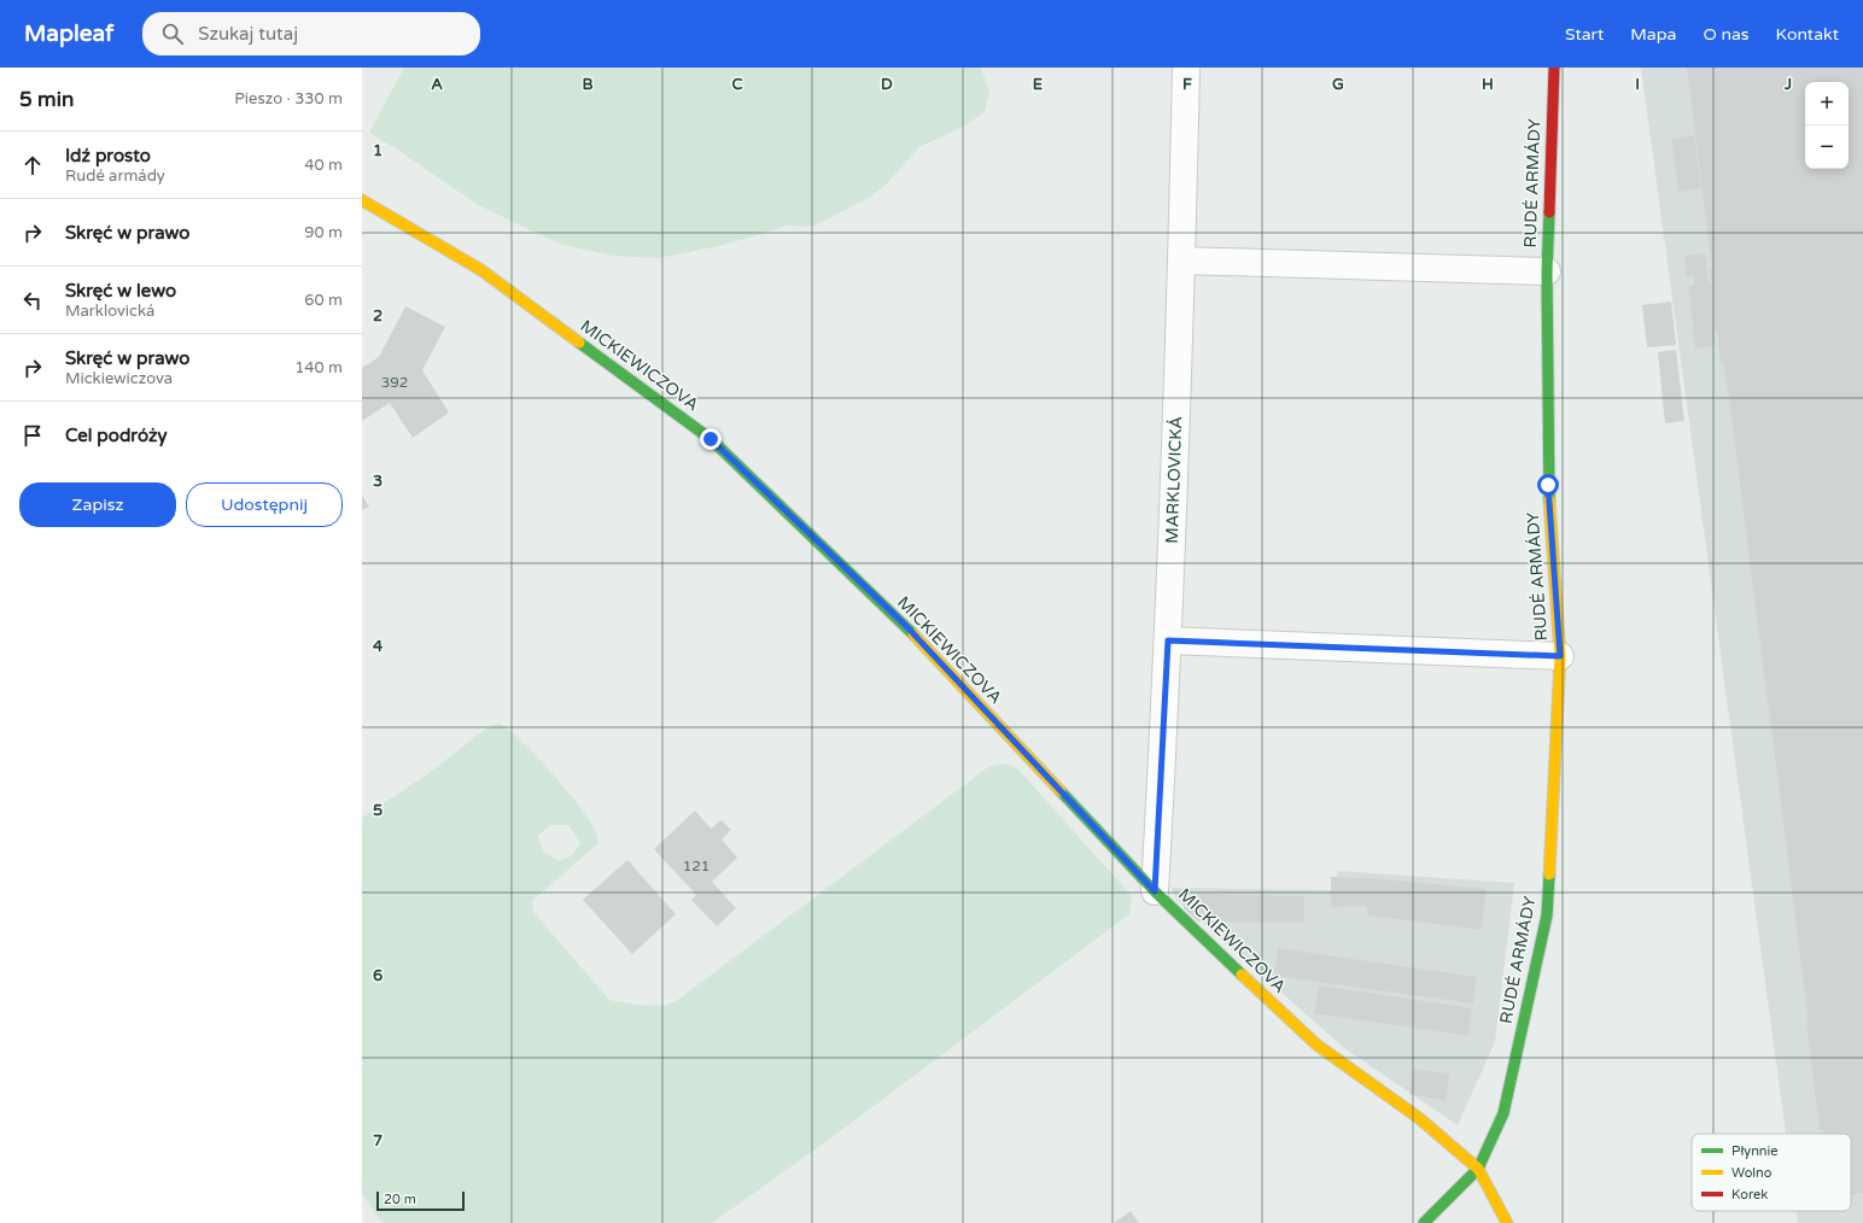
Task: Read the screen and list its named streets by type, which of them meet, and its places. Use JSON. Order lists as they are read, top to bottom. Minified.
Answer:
{"streets":{"street":["RUDÉ ARMÁDY","MICKIEWICZOVA","MARKLOVICKÁ"]},"crossings":[["RUDÉ ARMÁDY","MICKIEWICZOVA"],["MICKIEWICZOVA","MARKLOVICKÁ"]],"house_numbers":["392","121"],"legend":["Płynnie","Wolno","Korek"],"scale_bar":"20 m","page":{"header":"Mapleaf","search":"Szukaj tutaj","nav":["Start","Mapa","O nas","Kontakt"],"heading":["5 min","Pieszo · 330 m"],"map_buttons":["+","−"],"list":[["Idź prosto","Rudé armády","40 m"],["Skręć w prawo","90 m"],["Skręć w lewo","Marklovická","60 m"],["Skręć w prawo","Mickiewiczova","140 m"],"Cel podróży"],"buttons":["Zapisz","Udostępnij"],"scale":"20 m"},"grid":{"columns":["A","B","C","D","E","F","G","H","I","J"],"rows":["1","2","3","4","5","6","7"]}}
